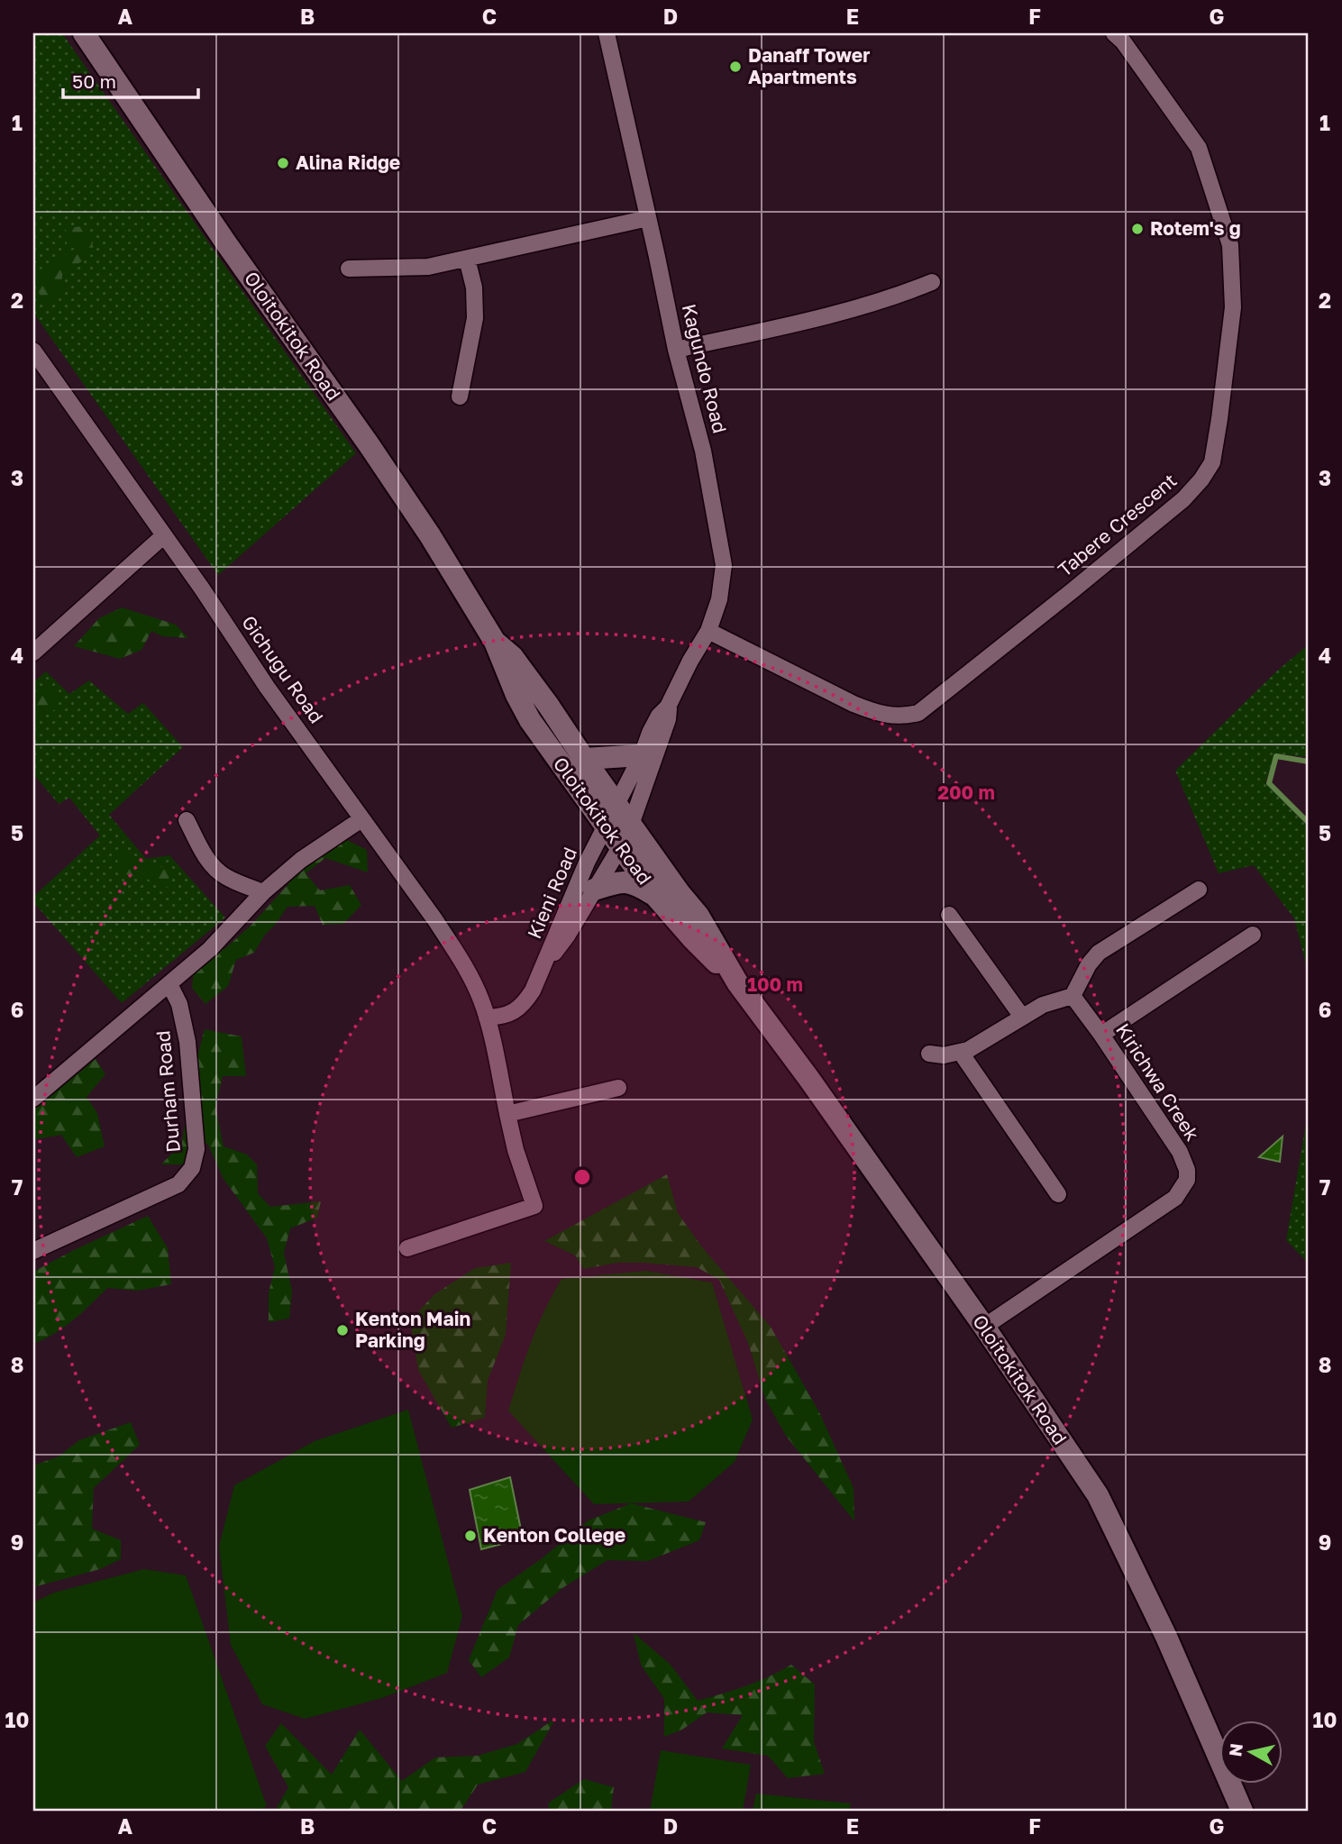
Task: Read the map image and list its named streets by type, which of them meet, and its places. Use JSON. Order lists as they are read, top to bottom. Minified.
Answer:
{"streets":{"main road":["Oloitokitok Road"],"street":["Kagundo Road","Tabere Crescent","Gichugu Road","Kieni Road","Kirichwa Creek","Durham Road"]},"crossings":[["Oloitokitok Road","Kagundo Road"],["Oloitokitok Road","Kieni Road"],["Oloitokitok Road","Kirichwa Creek"],["Kagundo Road","Tabere Crescent"],["Kagundo Road","Kieni Road"],["Gichugu Road","Kieni Road"],["Gichugu Road","Durham Road"]],"places":["Danaff Tower Apartments","Alina Ridge","Rotem's g","Kenton Main Parking","Kenton College"],"scale_bar":"50 m","north":"left","grid":{"columns":["A","B","C","D","E","F","G"],"rows":["1","2","3","4","5","6","7","8","9","10"]},"rings":["200 m","100 m"]}
